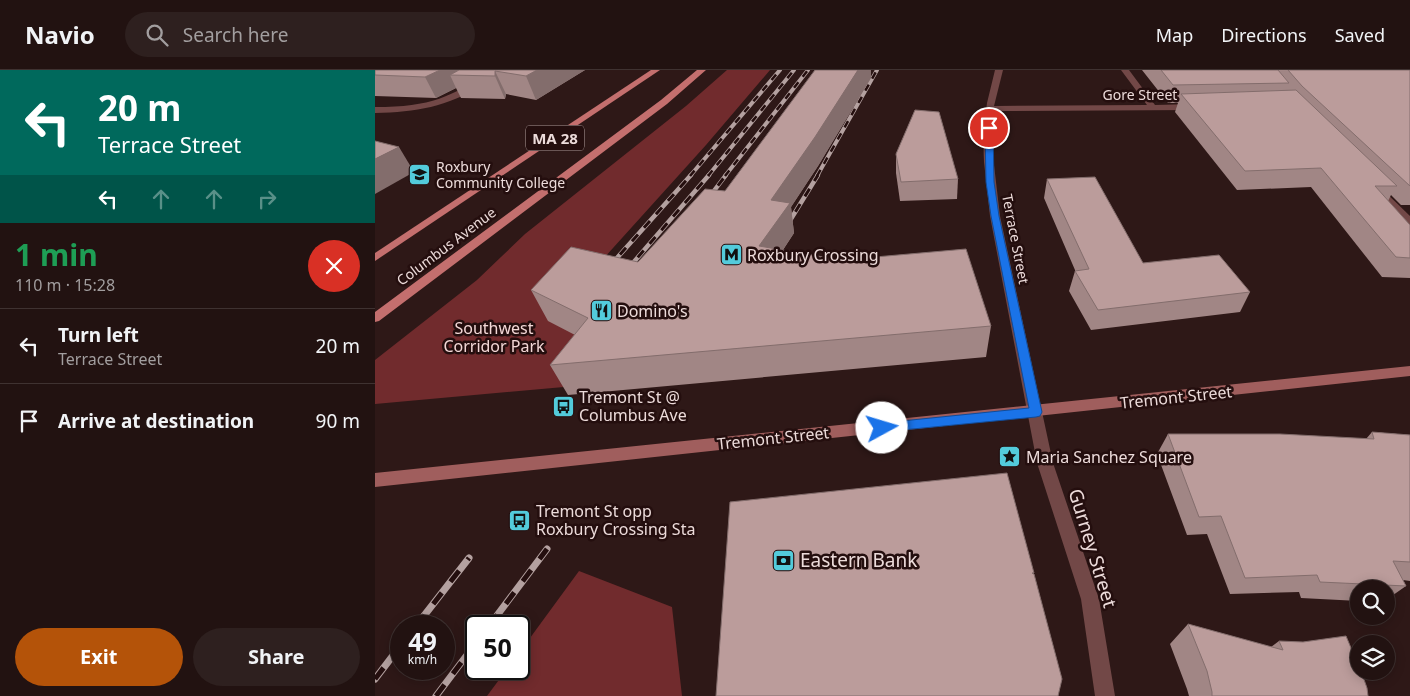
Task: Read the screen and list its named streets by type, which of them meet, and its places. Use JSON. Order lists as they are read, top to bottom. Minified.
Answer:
{"streets":{"main road":["MA 28","Columbus Avenue","Tremont Street"],"street":["Gore Street","Terrace Street","Gurney Street"]},"crossings":[["Gore Street","Terrace Street"],["Terrace Street","Tremont Street"],["Terrace Street","Gurney Street"],["Tremont Street","Gurney Street"]],"parks":["Southwest Corridor Park"],"places":{"school or university":["Roxbury Community College"],"metro station":["Roxbury Crossing"],"restaurant":["Domino's"],"bus stop":["Tremont St @ Columbus Ave","Tremont St opp Roxbury Crossing Sta"],"place":["Maria Sanchez Square"],"bank":["Eastern Bank"]},"page":{"header":"Navio","search":"Search here","nav":["Map","Directions","Saved"],"turn":["20 m","Terrace Street"],"heading":["1 min","110 m · 15:28"],"list":[{"name":"Turn left","note":"Terrace Street","value":"20 m"},{"name":"Arrive at destination","value":"90 m"}],"speed":"49 km/h","limit":"50","buttons":["Exit","Share"]}}
